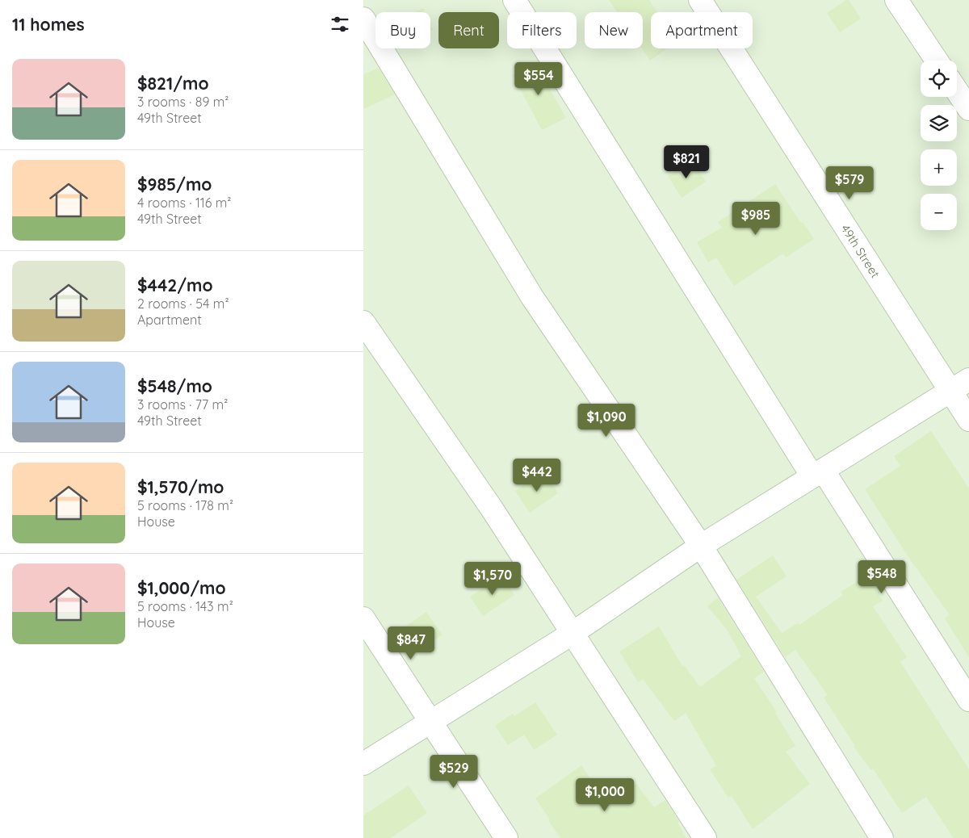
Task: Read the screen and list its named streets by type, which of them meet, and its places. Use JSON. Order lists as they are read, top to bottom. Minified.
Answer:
{"streets":{"street":["49th Street"]},"page":{"heading":"11 homes","chip":["Buy","Rent","Filters","New","Apartment"],"list":[{"name":"$821/mo","note":"3 rooms · 89 m² · 49th Street"},{"name":"$985/mo","note":"4 rooms · 116 m² · 49th Street"},{"name":"$442/mo","note":"2 rooms · 54 m² · Apartment"},{"name":"$548/mo","note":"3 rooms · 77 m² · 49th Street"},{"name":"$1,570/mo","note":"5 rooms · 178 m² · House"},{"name":"$1,000/mo","note":"5 rooms · 143 m² · House"}],"map_buttons":["+","−"],"price":["$554","$821","$579","$985","$1,090","$442","$548","$1,570","$847","$529","$1,000"]}}
